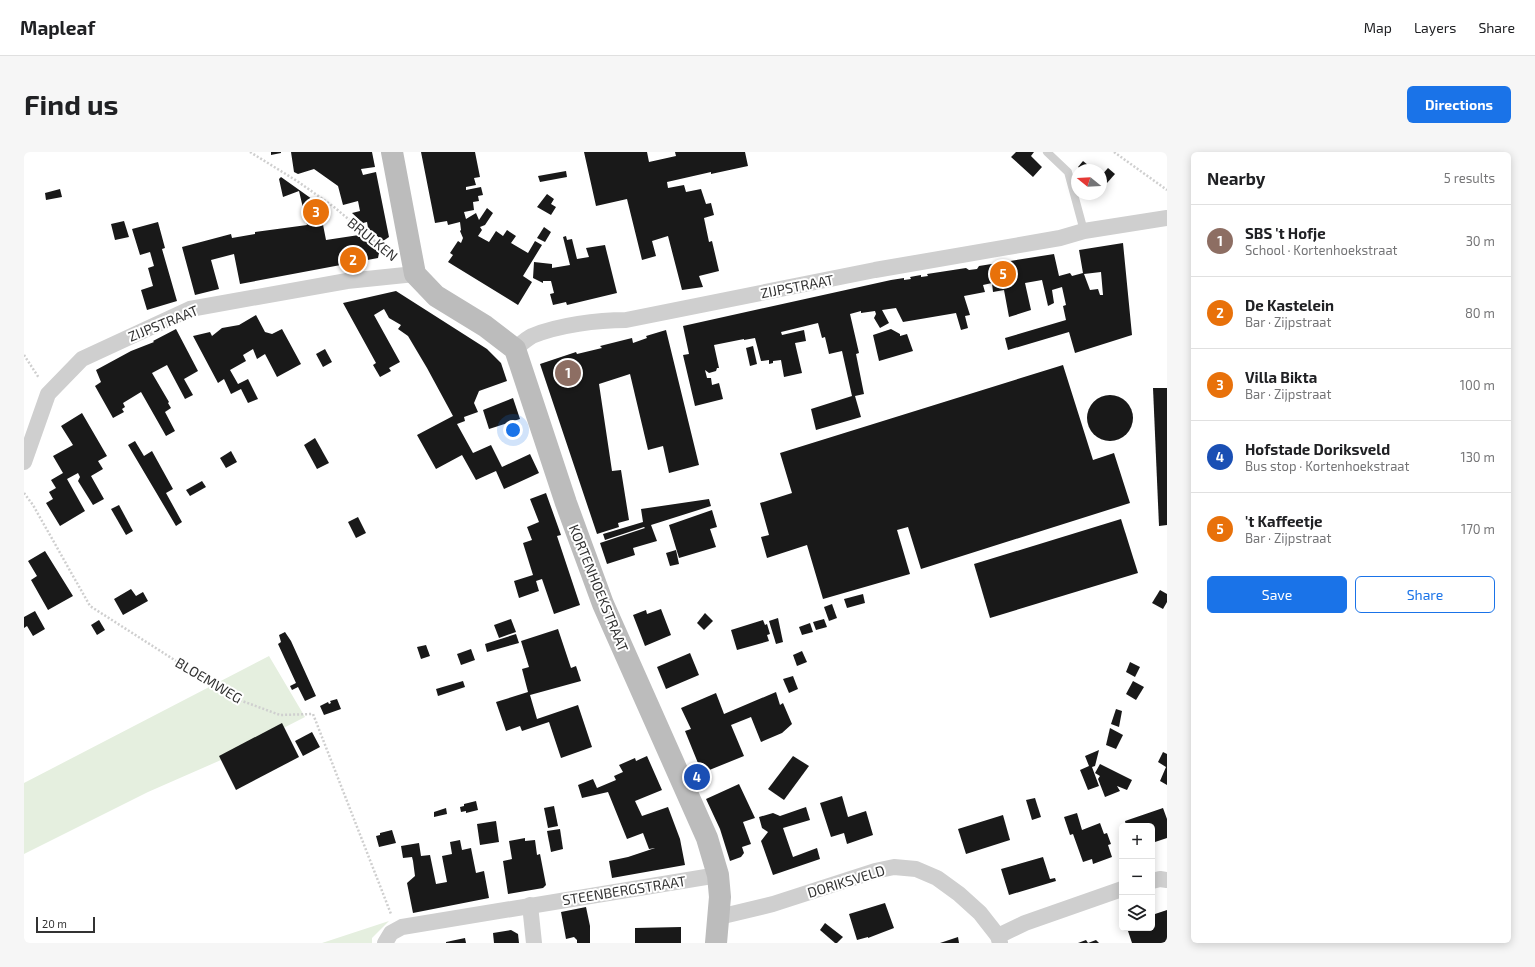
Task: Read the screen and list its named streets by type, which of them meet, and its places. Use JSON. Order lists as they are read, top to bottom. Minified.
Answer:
{"streets":{"street":["ZIJPSTRAAT","KORTENHOEKSTRAAT","DORIKSVELD","STEENBERGSTRAAT"],"path":["BRULKEN","BLOEMWEG"]},"crossings":[["BRULKEN","ZIJPSTRAAT"],["ZIJPSTRAAT","KORTENHOEKSTRAAT"],["KORTENHOEKSTRAAT","DORIKSVELD"],["KORTENHOEKSTRAAT","STEENBERGSTRAAT"],["BLOEMWEG","STEENBERGSTRAAT"]],"scale_bar":"20 m","north":"left","page":{"header":"Mapleaf","nav":["Map","Layers","Share"],"buttons":["Directions",["Save","Share"]],"title":"Find us","heading":["Nearby","5 results"],"pins":["3","2","5","1","4"],"list":[{"mark":"1","name":"SBS 't Hofje","note":"School · Kortenhoekstraat","value":"30 m"},{"mark":"2","name":"De Kastelein","note":"Bar · Zijpstraat","value":"80 m"},{"mark":"3","name":"Villa Bikta","note":"Bar · Zijpstraat","value":"100 m"},{"mark":"4","name":"Hofstade Doriksveld","note":"Bus stop · Kortenhoekstraat","value":"130 m"},{"mark":"5","name":"'t Kaffeetje","note":"Bar · Zijpstraat","value":"170 m"}],"map_buttons":["+","−"],"scale":"20 m"}}
